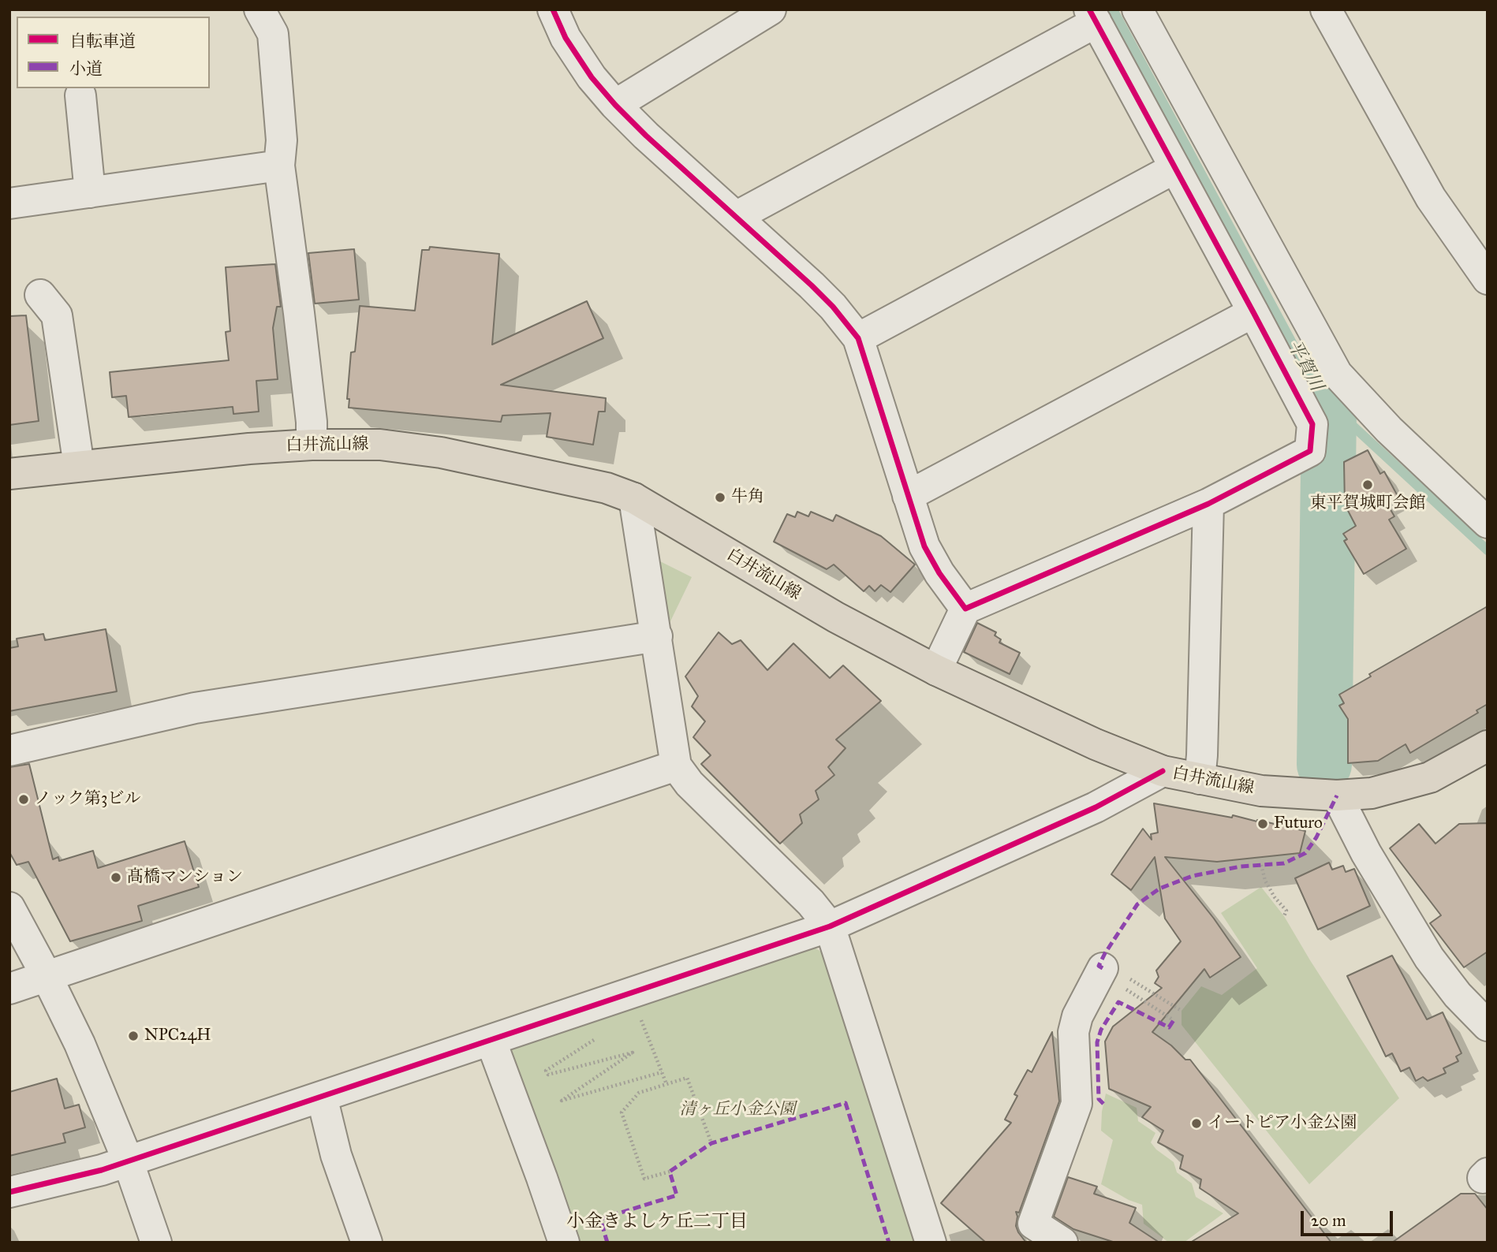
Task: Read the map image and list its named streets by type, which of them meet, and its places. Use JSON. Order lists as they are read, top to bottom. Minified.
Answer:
{"streets":{"main road":["白井流山線"]},"districts":["小金きよしケ丘二丁目"],"water":["平賀川"],"parks":["清ヶ丘小金公園"],"places":["東平賀城町会館","牛角","ノック第3ビル","Futuro","髙橋マンション","NPC24H","イートピア小金公園"],"legend":["自転車道","小道"],"scale_bar":"20 m"}
